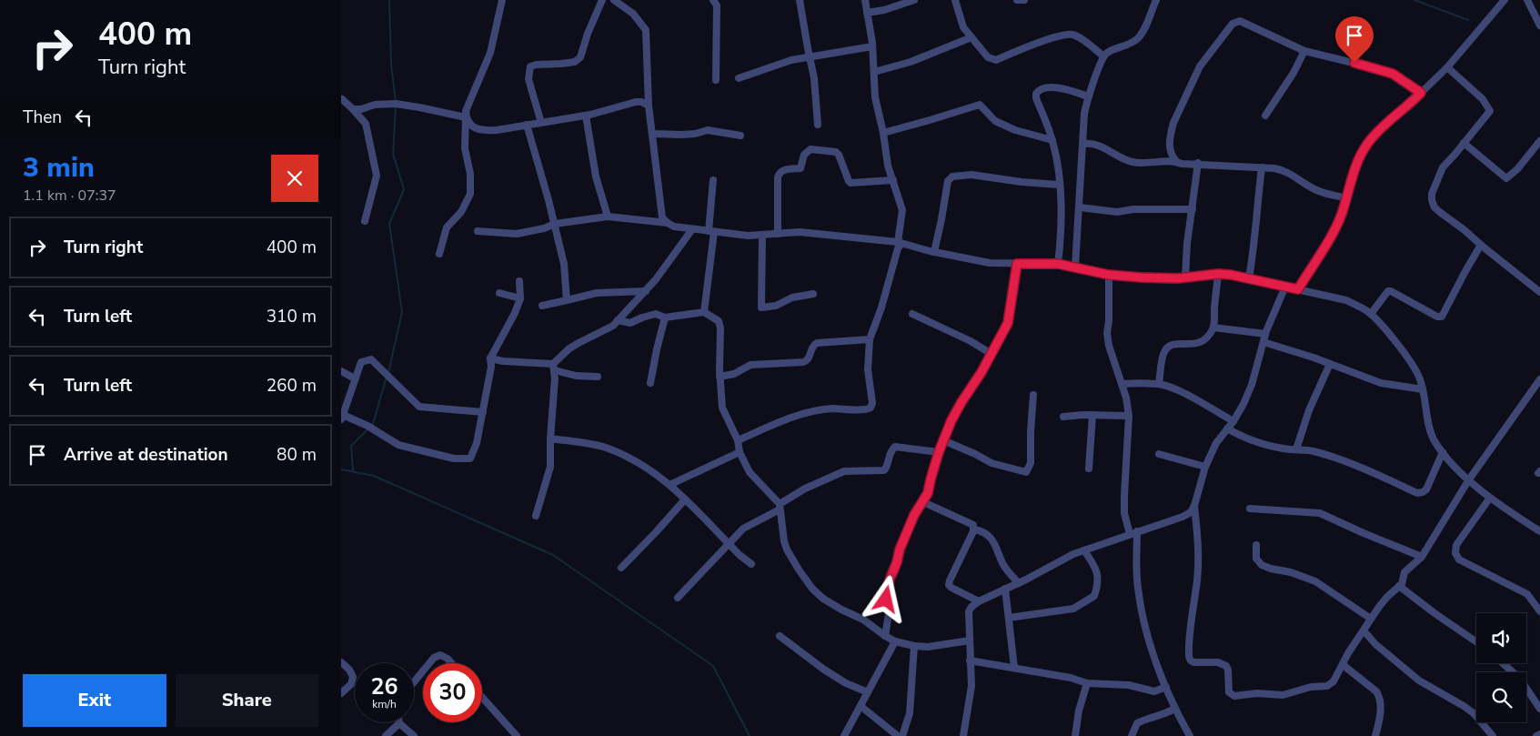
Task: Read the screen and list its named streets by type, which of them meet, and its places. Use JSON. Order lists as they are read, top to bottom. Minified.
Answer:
{"page":{"turn":["400 m","Turn right"],"then":"Then","heading":["3 min","1.1 km · 07:37"],"list":[{"name":"Turn right","value":"400 m"},{"name":"Turn left","value":"310 m"},{"name":"Turn left","value":"260 m"},{"name":"Arrive at destination","value":"80 m"}],"speed":"26 km/h","limit":"30","buttons":["Exit","Share"]}}
